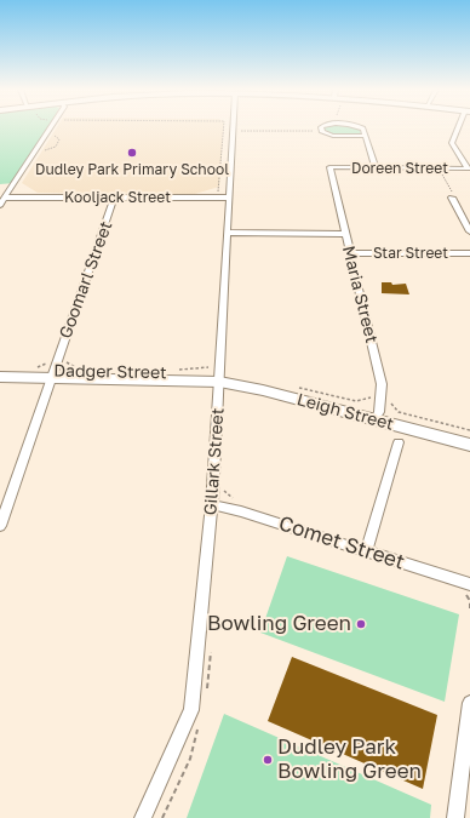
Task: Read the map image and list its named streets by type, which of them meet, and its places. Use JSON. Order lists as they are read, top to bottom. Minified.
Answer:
{"streets":{"street":["Doreen Street","Kooljack Street","Star Street","Goomarl Street","Maria Street","Dadger Street","Leigh Street","Gillark Street","Comet Street"]},"crossings":[["Doreen Street","Maria Street"],["Kooljack Street","Goomarl Street"],["Kooljack Street","Gillark Street"],["Star Street","Maria Street"],["Goomarl Street","Dadger Street"],["Maria Street","Leigh Street"],["Dadger Street","Leigh Street"],["Dadger Street","Gillark Street"],["Leigh Street","Gillark Street"],["Gillark Street","Comet Street"]],"places":["Dudley Park Primary School","Bowling Green","Dudley Park Bowling Green"]}
